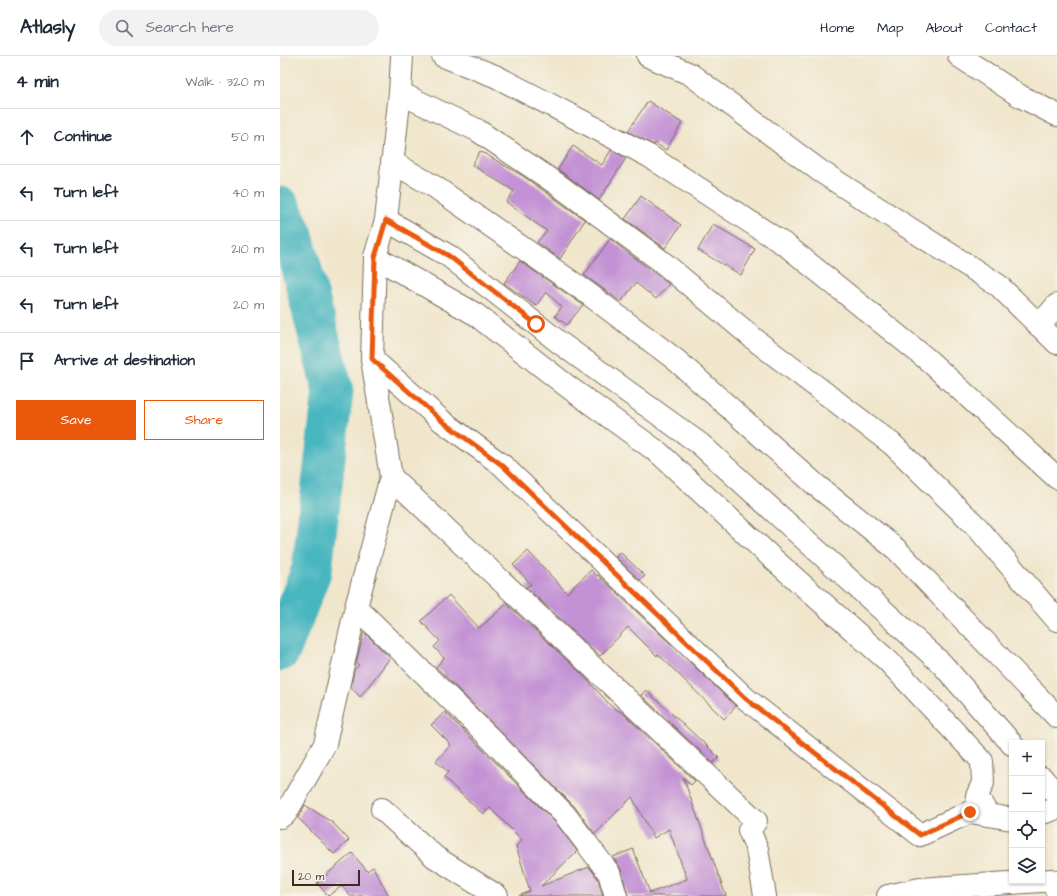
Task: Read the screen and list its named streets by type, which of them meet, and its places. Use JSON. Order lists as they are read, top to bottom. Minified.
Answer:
{"scale_bar":"20 m","page":{"header":"Atlasly","search":"Search here","nav":["Home","Map","About","Contact"],"heading":["4 min","Walk · 320 m"],"list":[["Continue","50 m"],["Turn left","40 m"],["Turn left","210 m"],["Turn left","20 m"],"Arrive at destination"],"buttons":["Save","Share"],"map_buttons":["+","−"],"scale":"20 m"}}
